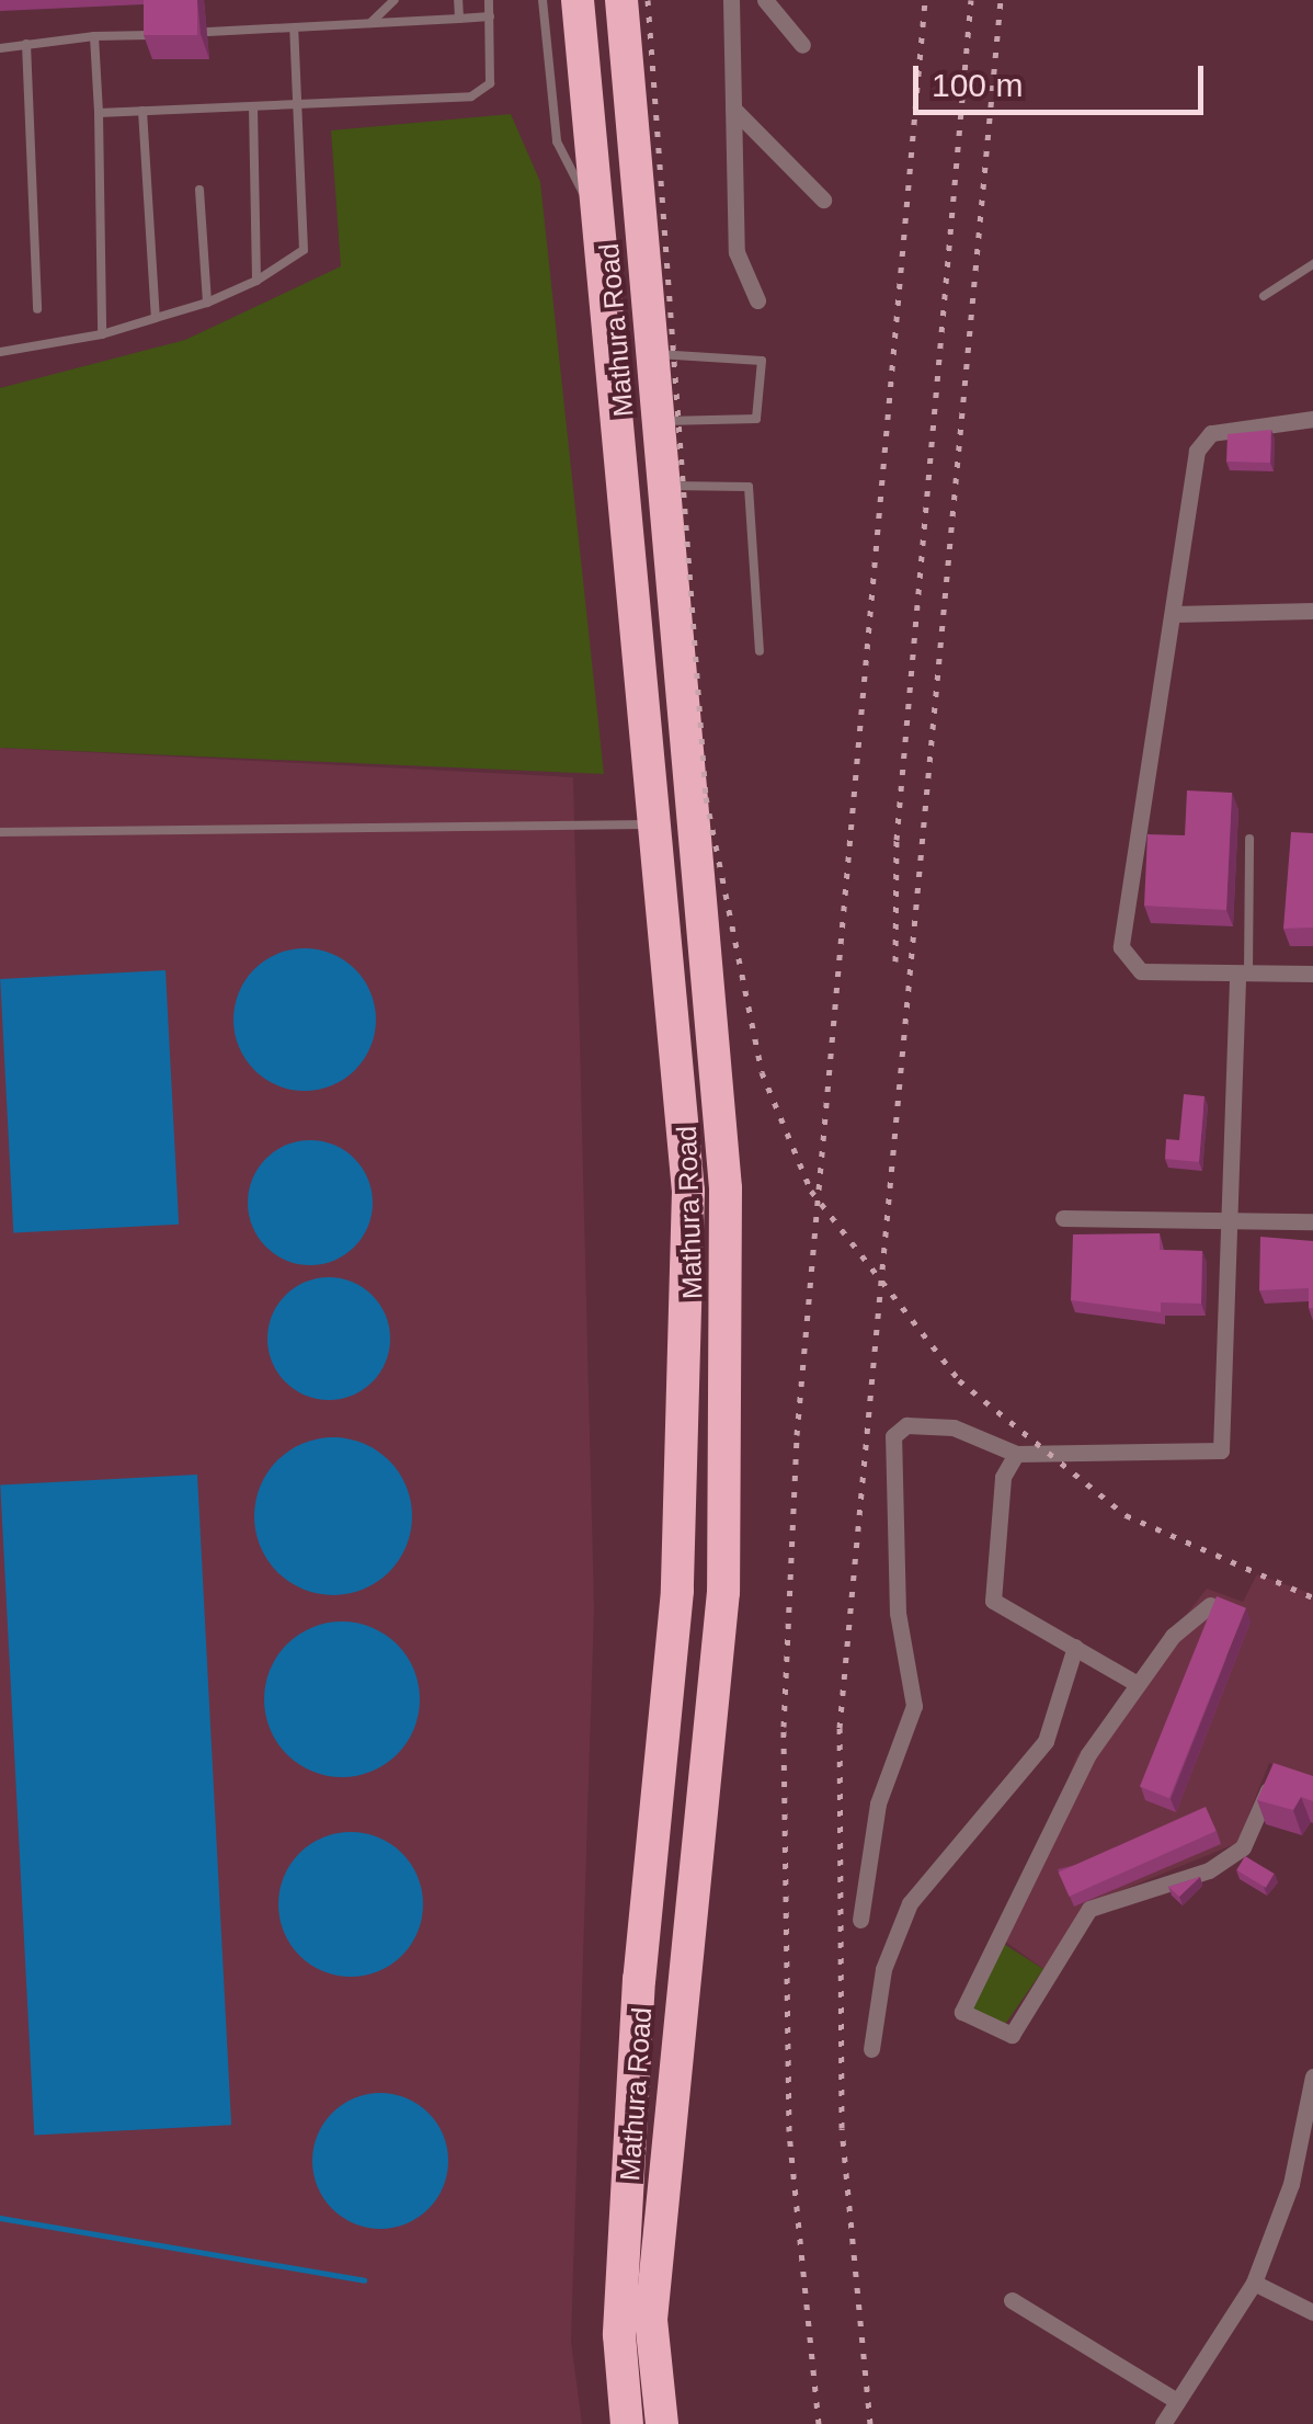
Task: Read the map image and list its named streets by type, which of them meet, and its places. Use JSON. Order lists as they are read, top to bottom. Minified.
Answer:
{"streets":{"highway":["Mathura Road"]},"scale_bar":"100 m"}
